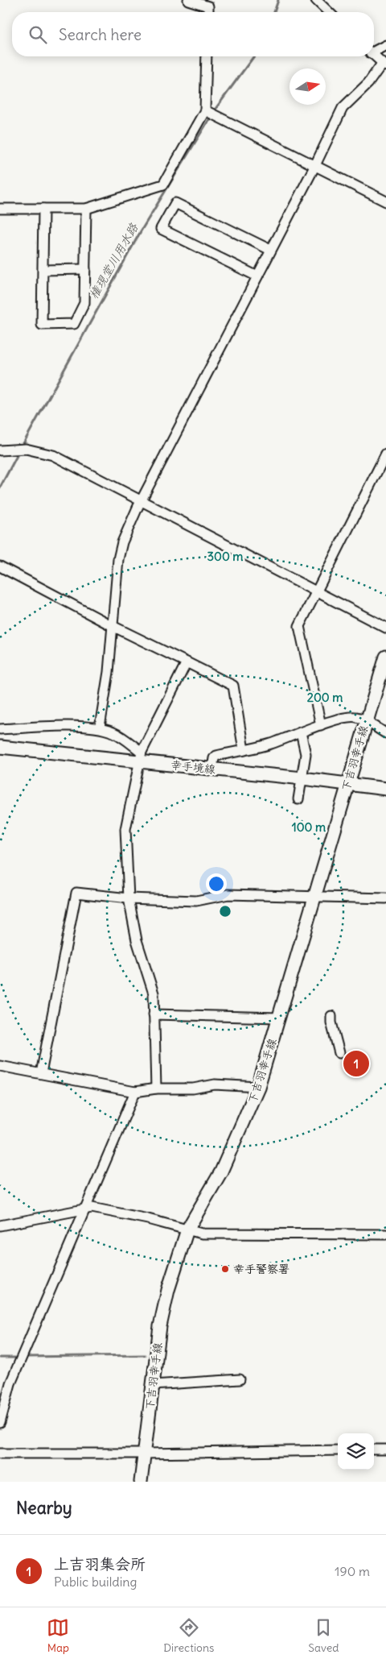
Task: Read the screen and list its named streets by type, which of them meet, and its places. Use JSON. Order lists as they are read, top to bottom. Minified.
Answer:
{"streets":{"main road":["下吉羽幸手線","幸手境線"]},"crossings":[["下吉羽幸手線","幸手境線"]],"water":["権現堂川用水路"],"places":["幸手警察署"],"north":"right","page":{"search":"Search here","pins":"1","heading":"Nearby","list":[{"mark":"1","name":"上吉羽集会所","note":"Public building","value":"190 m"}],"nav":["Map","Directions","Saved"]},"rings":["300 m","200 m","100 m"]}
